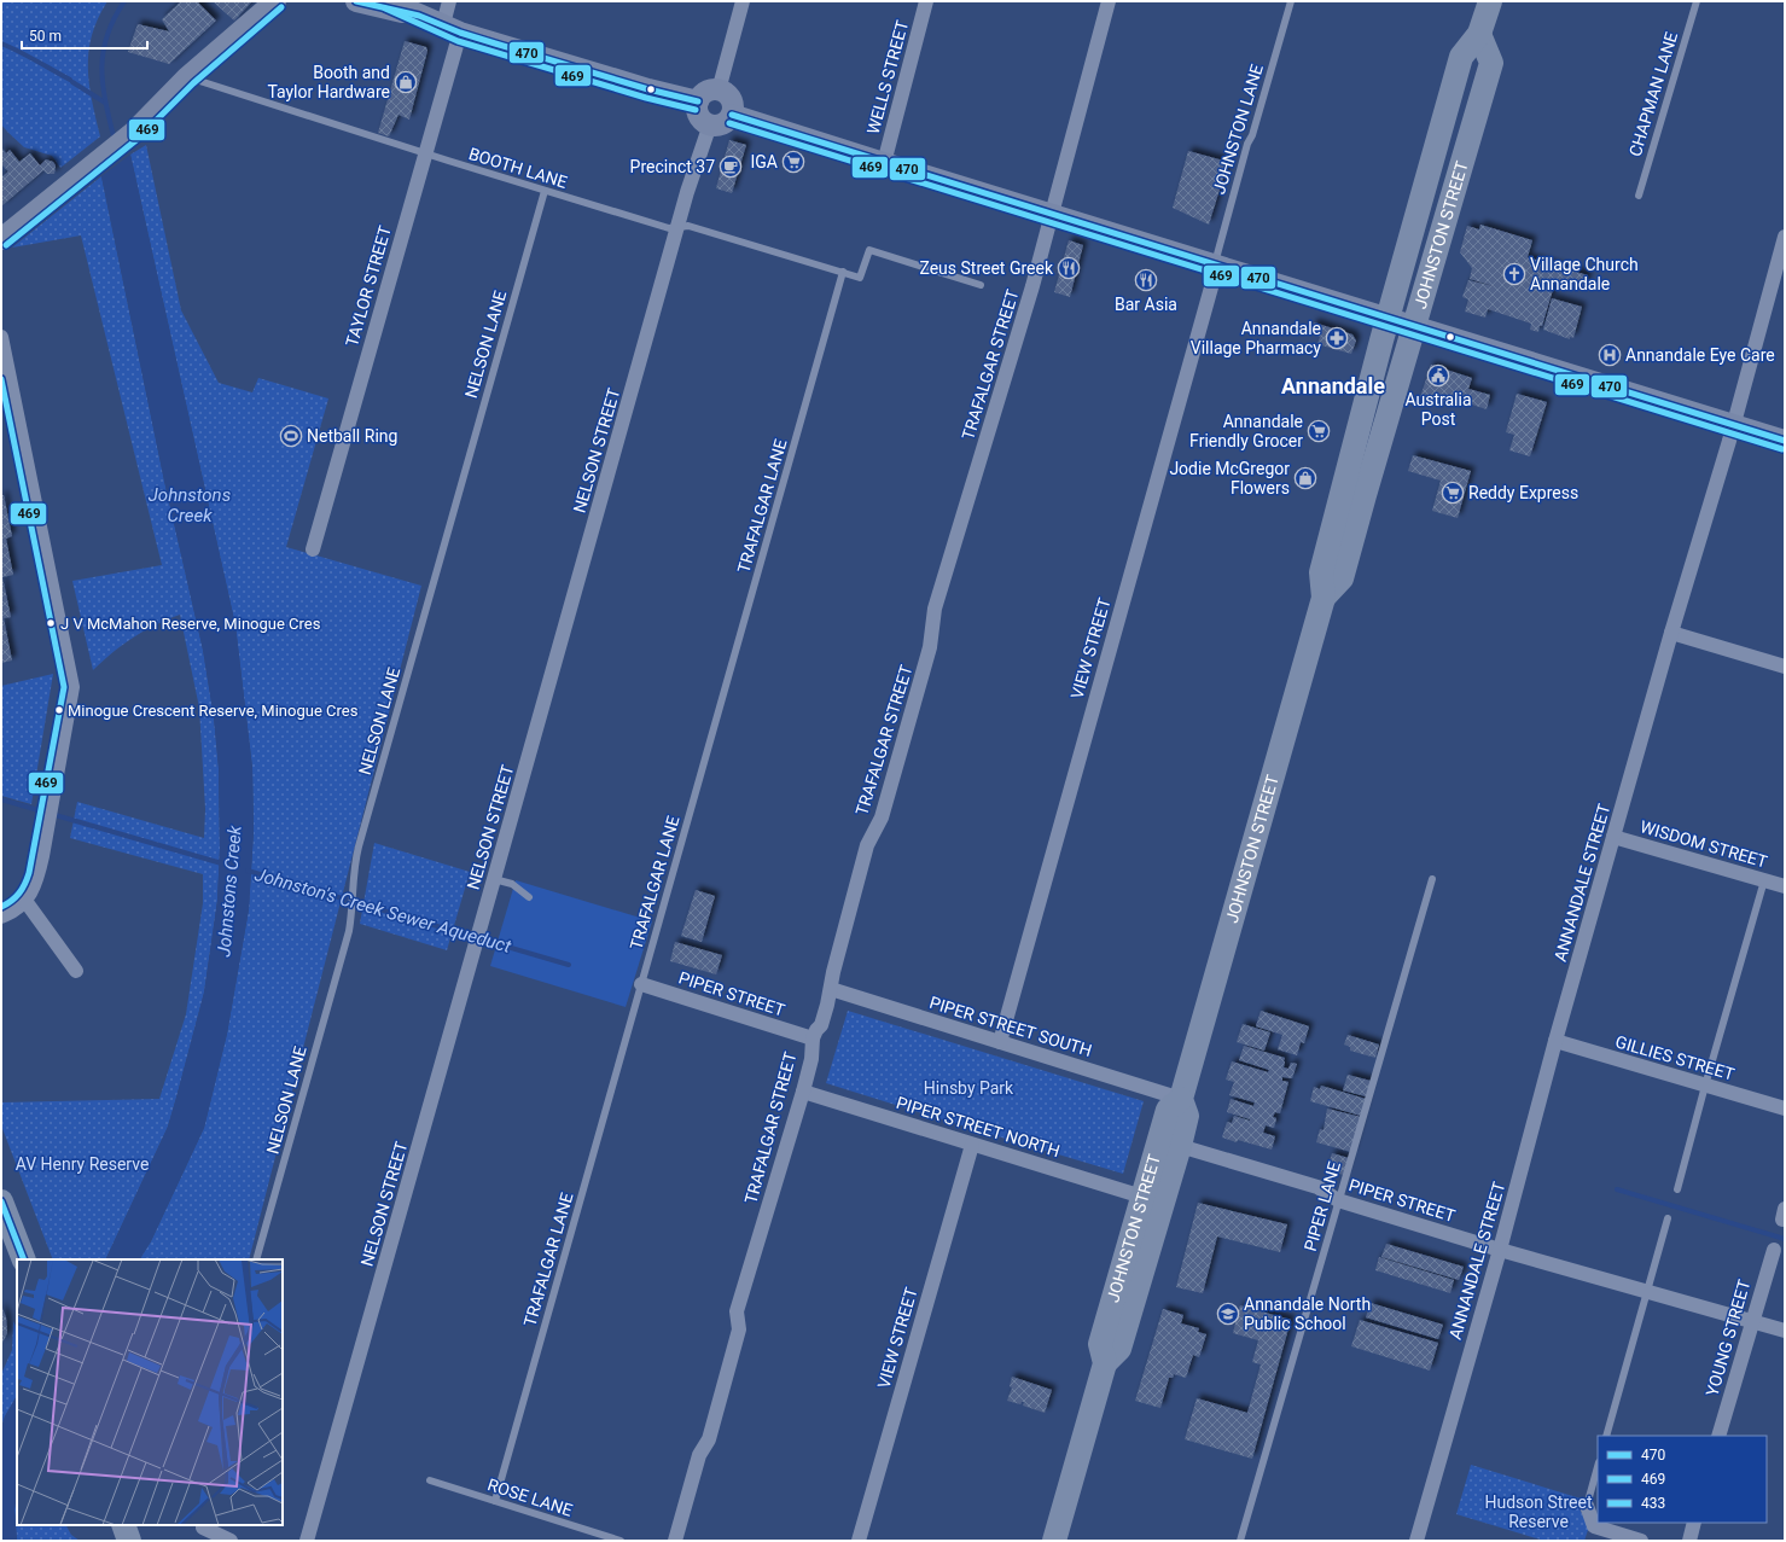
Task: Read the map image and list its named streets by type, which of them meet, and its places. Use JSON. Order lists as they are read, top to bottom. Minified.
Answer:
{"streets":{"main road":["JOHNSTON STREET"],"street":["WELLS STREET","TAYLOR STREET","TRAFALGAR STREET","NELSON STREET","VIEW STREET","WISDOM STREET","ANNANDALE STREET","PIPER STREET","PIPER STREET SOUTH","GILLIES STREET","PIPER STREET NORTH","YOUNG STREET"],"lane":["CHAPMAN LANE","JOHNSTON LANE","BOOTH LANE","NELSON LANE","TRAFALGAR LANE","PIPER LANE","ROSE LANE"]},"crossings":[["JOHNSTON LANE","VIEW STREET"],["BOOTH LANE","TAYLOR STREET"],["BOOTH LANE","NELSON LANE"],["BOOTH LANE","NELSON STREET"],["BOOTH LANE","TRAFALGAR LANE"],["JOHNSTON STREET","PIPER STREET"],["JOHNSTON STREET","PIPER STREET SOUTH"],["JOHNSTON STREET","PIPER STREET NORTH"],["TRAFALGAR STREET","PIPER STREET"],["TRAFALGAR STREET","PIPER STREET SOUTH"],["TRAFALGAR STREET","PIPER STREET NORTH"],["TRAFALGAR LANE","PIPER STREET"],["TRAFALGAR LANE","ROSE LANE"],["VIEW STREET","PIPER STREET SOUTH"],["VIEW STREET","PIPER STREET NORTH"],["WISDOM STREET","ANNANDALE STREET"],["ANNANDALE STREET","PIPER STREET"],["ANNANDALE STREET","GILLIES STREET"],["PIPER STREET","PIPER LANE"],["PIPER STREET","YOUNG STREET"]],"districts":["Annandale"],"water":["Johnstons Creek","Johnston's Creek Sewer Aqueduct"],"parks":["Hinsby Park","AV Henry Reserve","Hudson Street Reserve"],"places":{"shop":["Booth and Taylor Hardware","Jodie McGregor Flowers"],"supermarket":["IGA","Annandale Friendly Grocer","Reddy Express"],"cafe":["Precinct 37"],"restaurant":["Zeus Street Greek","Bar Asia"],"church":["Village Church Annandale"],"pharmacy":["Annandale Village Pharmacy"],"hospital":["Annandale Eye Care"],"public building":["Australia Post"],"sports":["Netball Ring"],"other":["J V McMahon Reserve, Minogue Cres","Minogue Crescent Reserve, Minogue Cres"],"school or university":["Annandale North Public School"]},"lines":["transit line 470","transit line 469","transit line 433"],"legend":["470","469","433"],"scale_bar":"50 m"}
